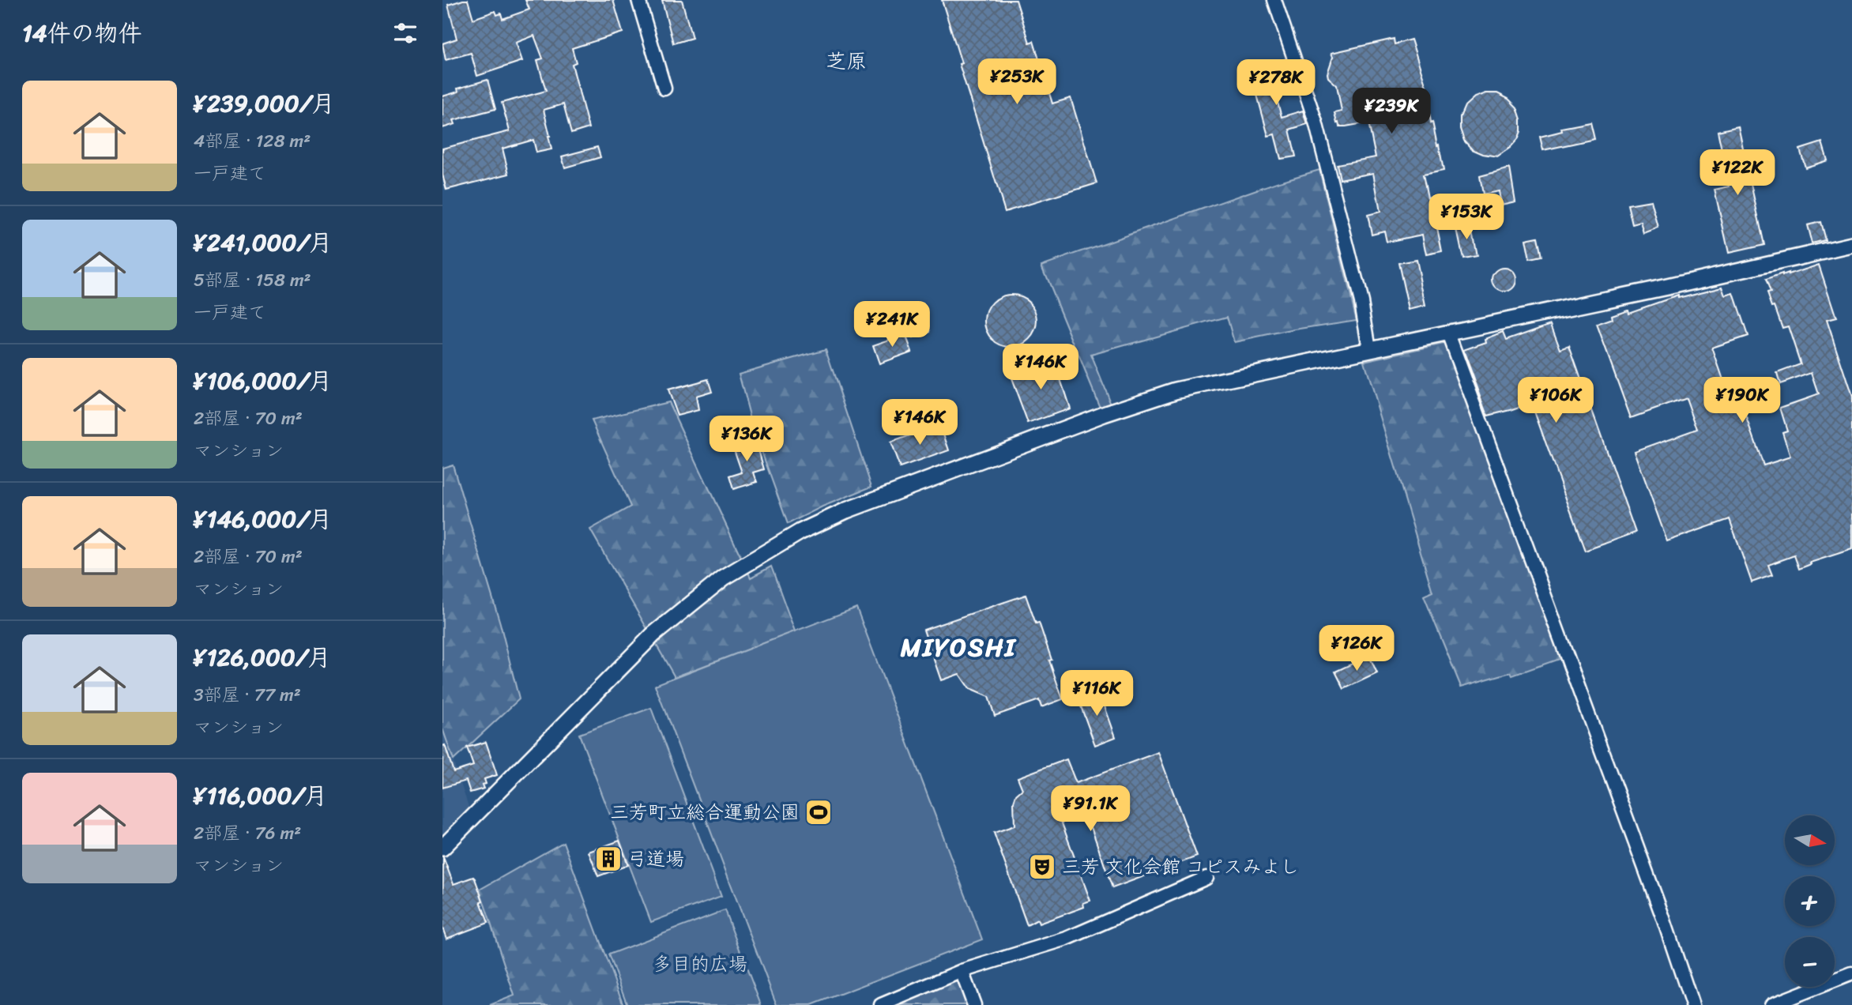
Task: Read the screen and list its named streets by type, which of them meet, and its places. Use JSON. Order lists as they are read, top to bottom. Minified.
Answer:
{"districts":["芝原","MIYOSHI"],"parks":["多目的広場"],"places":{"sports":["三芳町立総合運動公園"],"building":["弓道場"],"theatre":["三芳 文化会館 コピスみよし"]},"north":"right","page":{"heading":"14件の物件","price":["¥253K","¥278K","¥239K","¥122K","¥153K","¥241K","¥146K","¥106K","¥190K","¥146K","¥136K","¥126K","¥116K","¥91.1K"],"list":[{"name":"¥239,000/月","note":"4部屋 · 128 m² · 一戸建て"},{"name":"¥241,000/月","note":"5部屋 · 158 m² · 一戸建て"},{"name":"¥106,000/月","note":"2部屋 · 70 m² · マンション"},{"name":"¥146,000/月","note":"2部屋 · 70 m² · マンション"},{"name":"¥126,000/月","note":"3部屋 · 77 m² · マンション"},{"name":"¥116,000/月","note":"2部屋 · 76 m² · マンション"}],"map_buttons":["+","−"]}}
